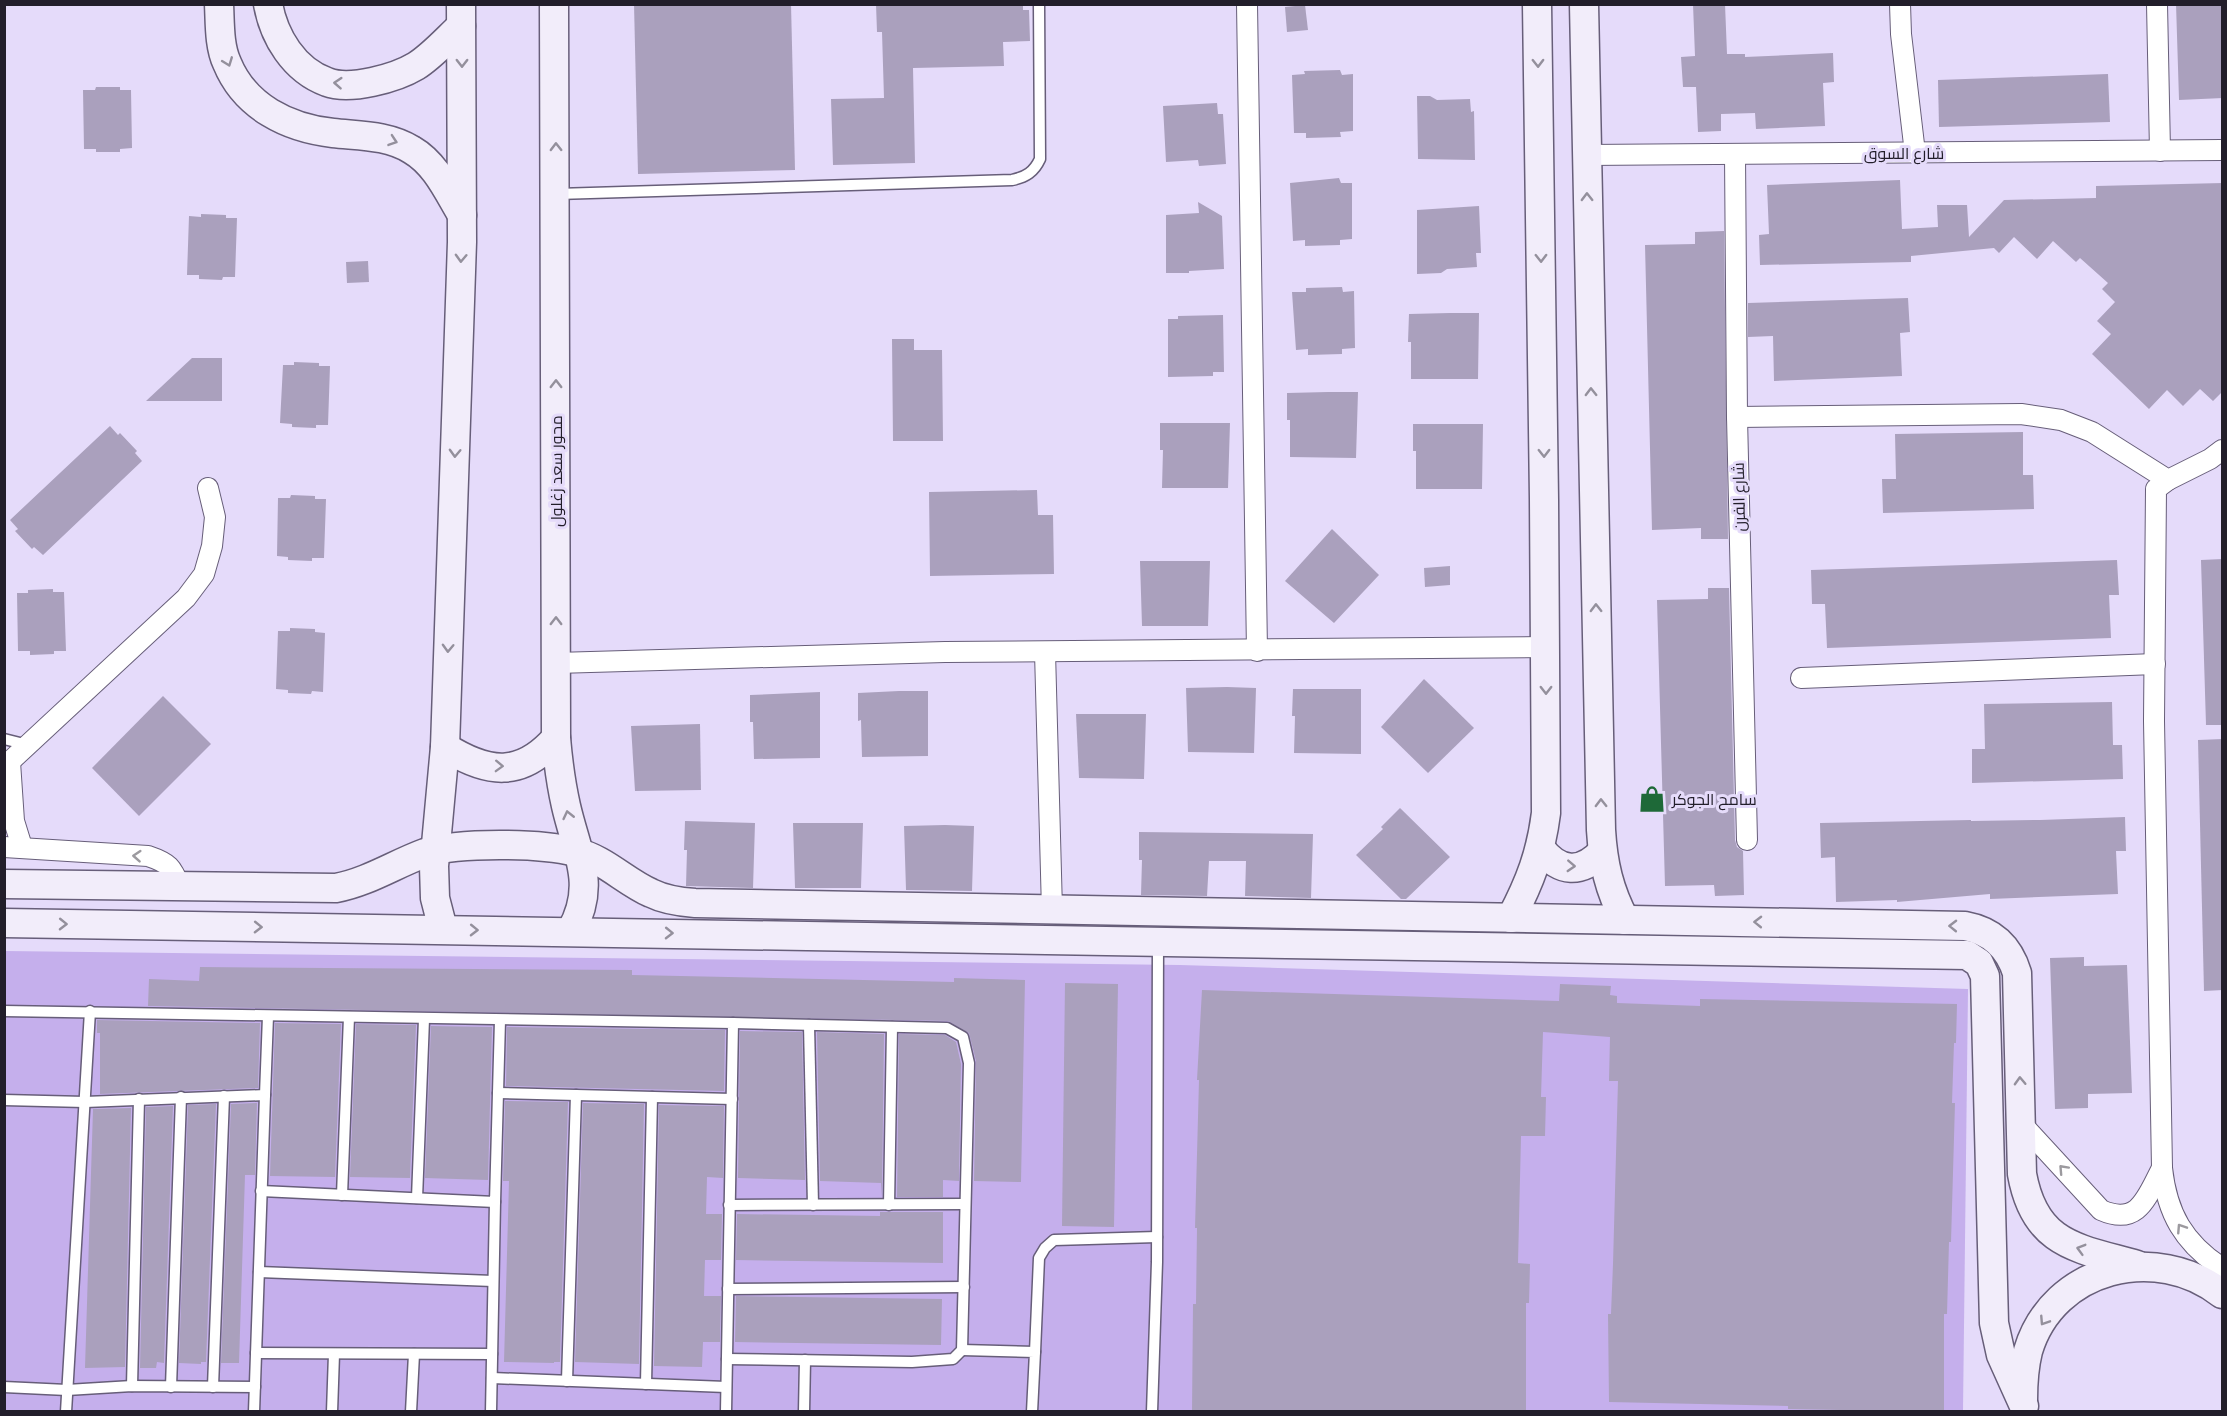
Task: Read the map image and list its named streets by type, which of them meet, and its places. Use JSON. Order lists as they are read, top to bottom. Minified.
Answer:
{"streets":{"main road":["محور سعد زغلول"],"street":["شارع السوق","شارع الفرن"]},"crossings":[["شارع السوق","شارع الفرن"]],"places":{"shop":["سامح الجوكر"]}}
